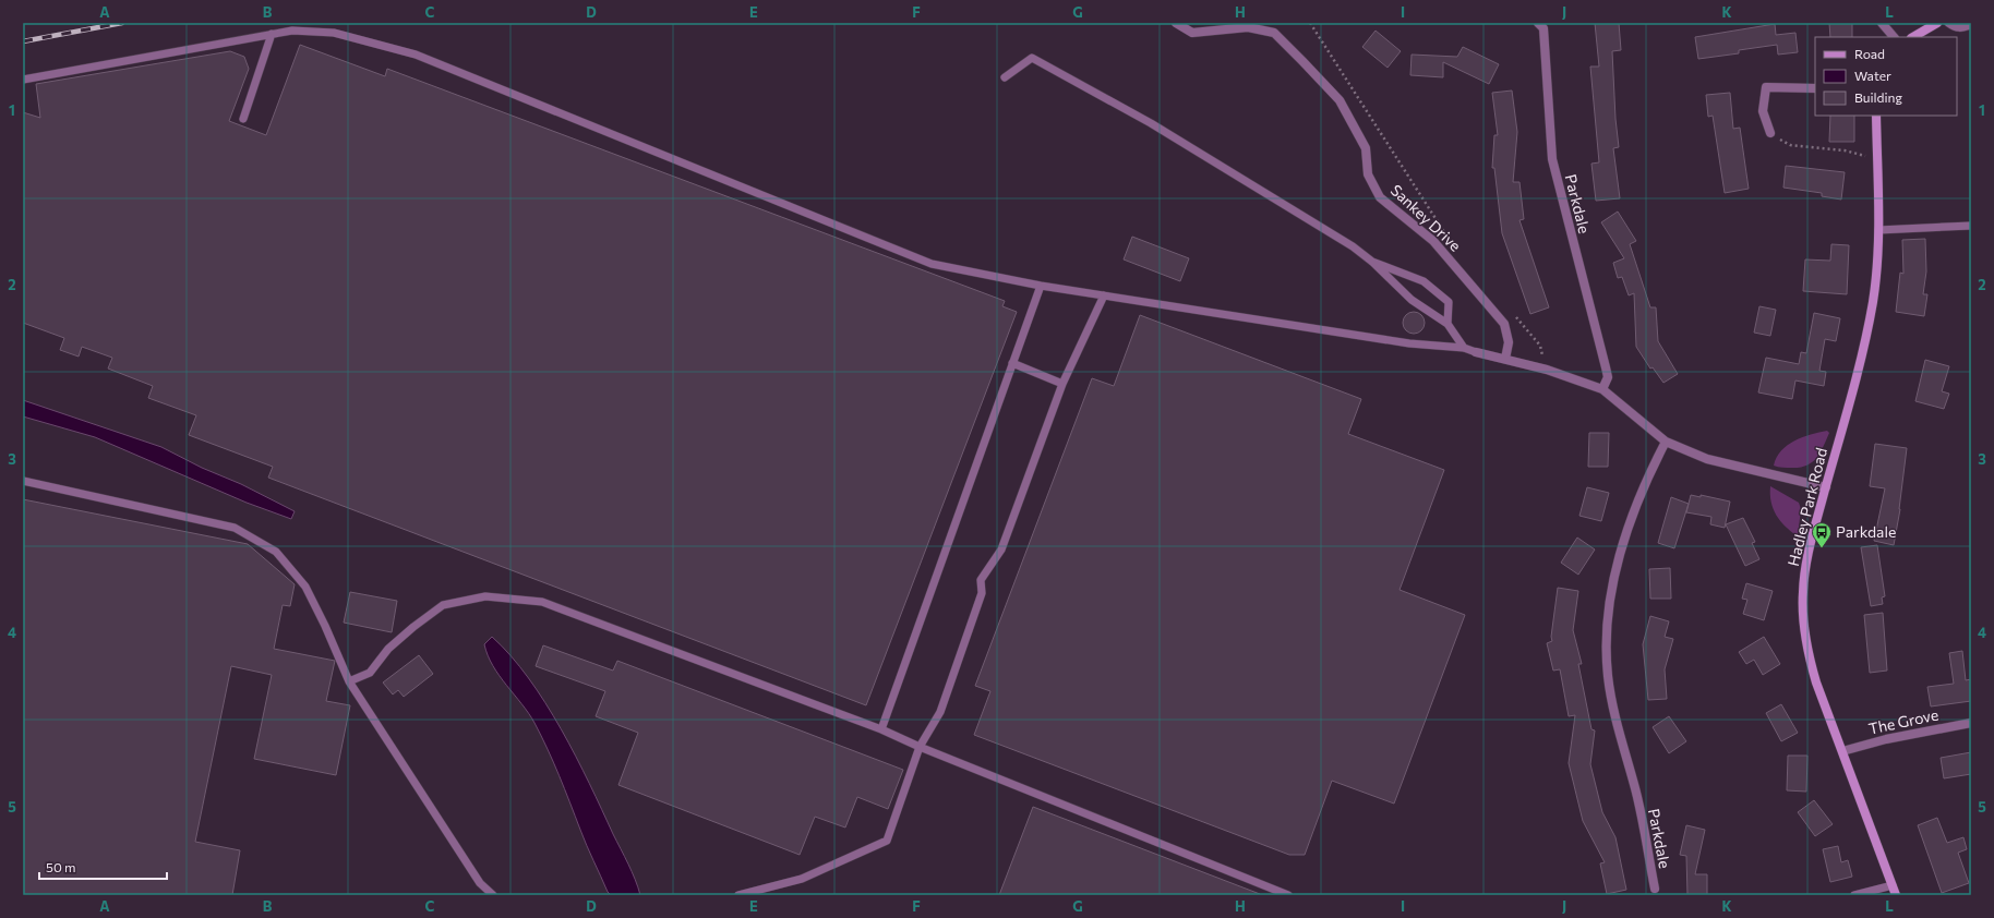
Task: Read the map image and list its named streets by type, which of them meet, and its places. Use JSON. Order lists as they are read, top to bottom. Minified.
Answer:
{"streets":{"street":["Parkdale","Sankey Drive","Hadley Park Road","The Grove"]},"crossings":[["Hadley Park Road","The Grove"]],"places":{"bus stop":["Parkdale"]},"legend":["Road","Water","Building"],"scale_bar":"50 m","grid":{"columns":["A","B","C","D","E","F","G","H","I","J","K","L"],"rows":["1","2","3","4","5"]}}
